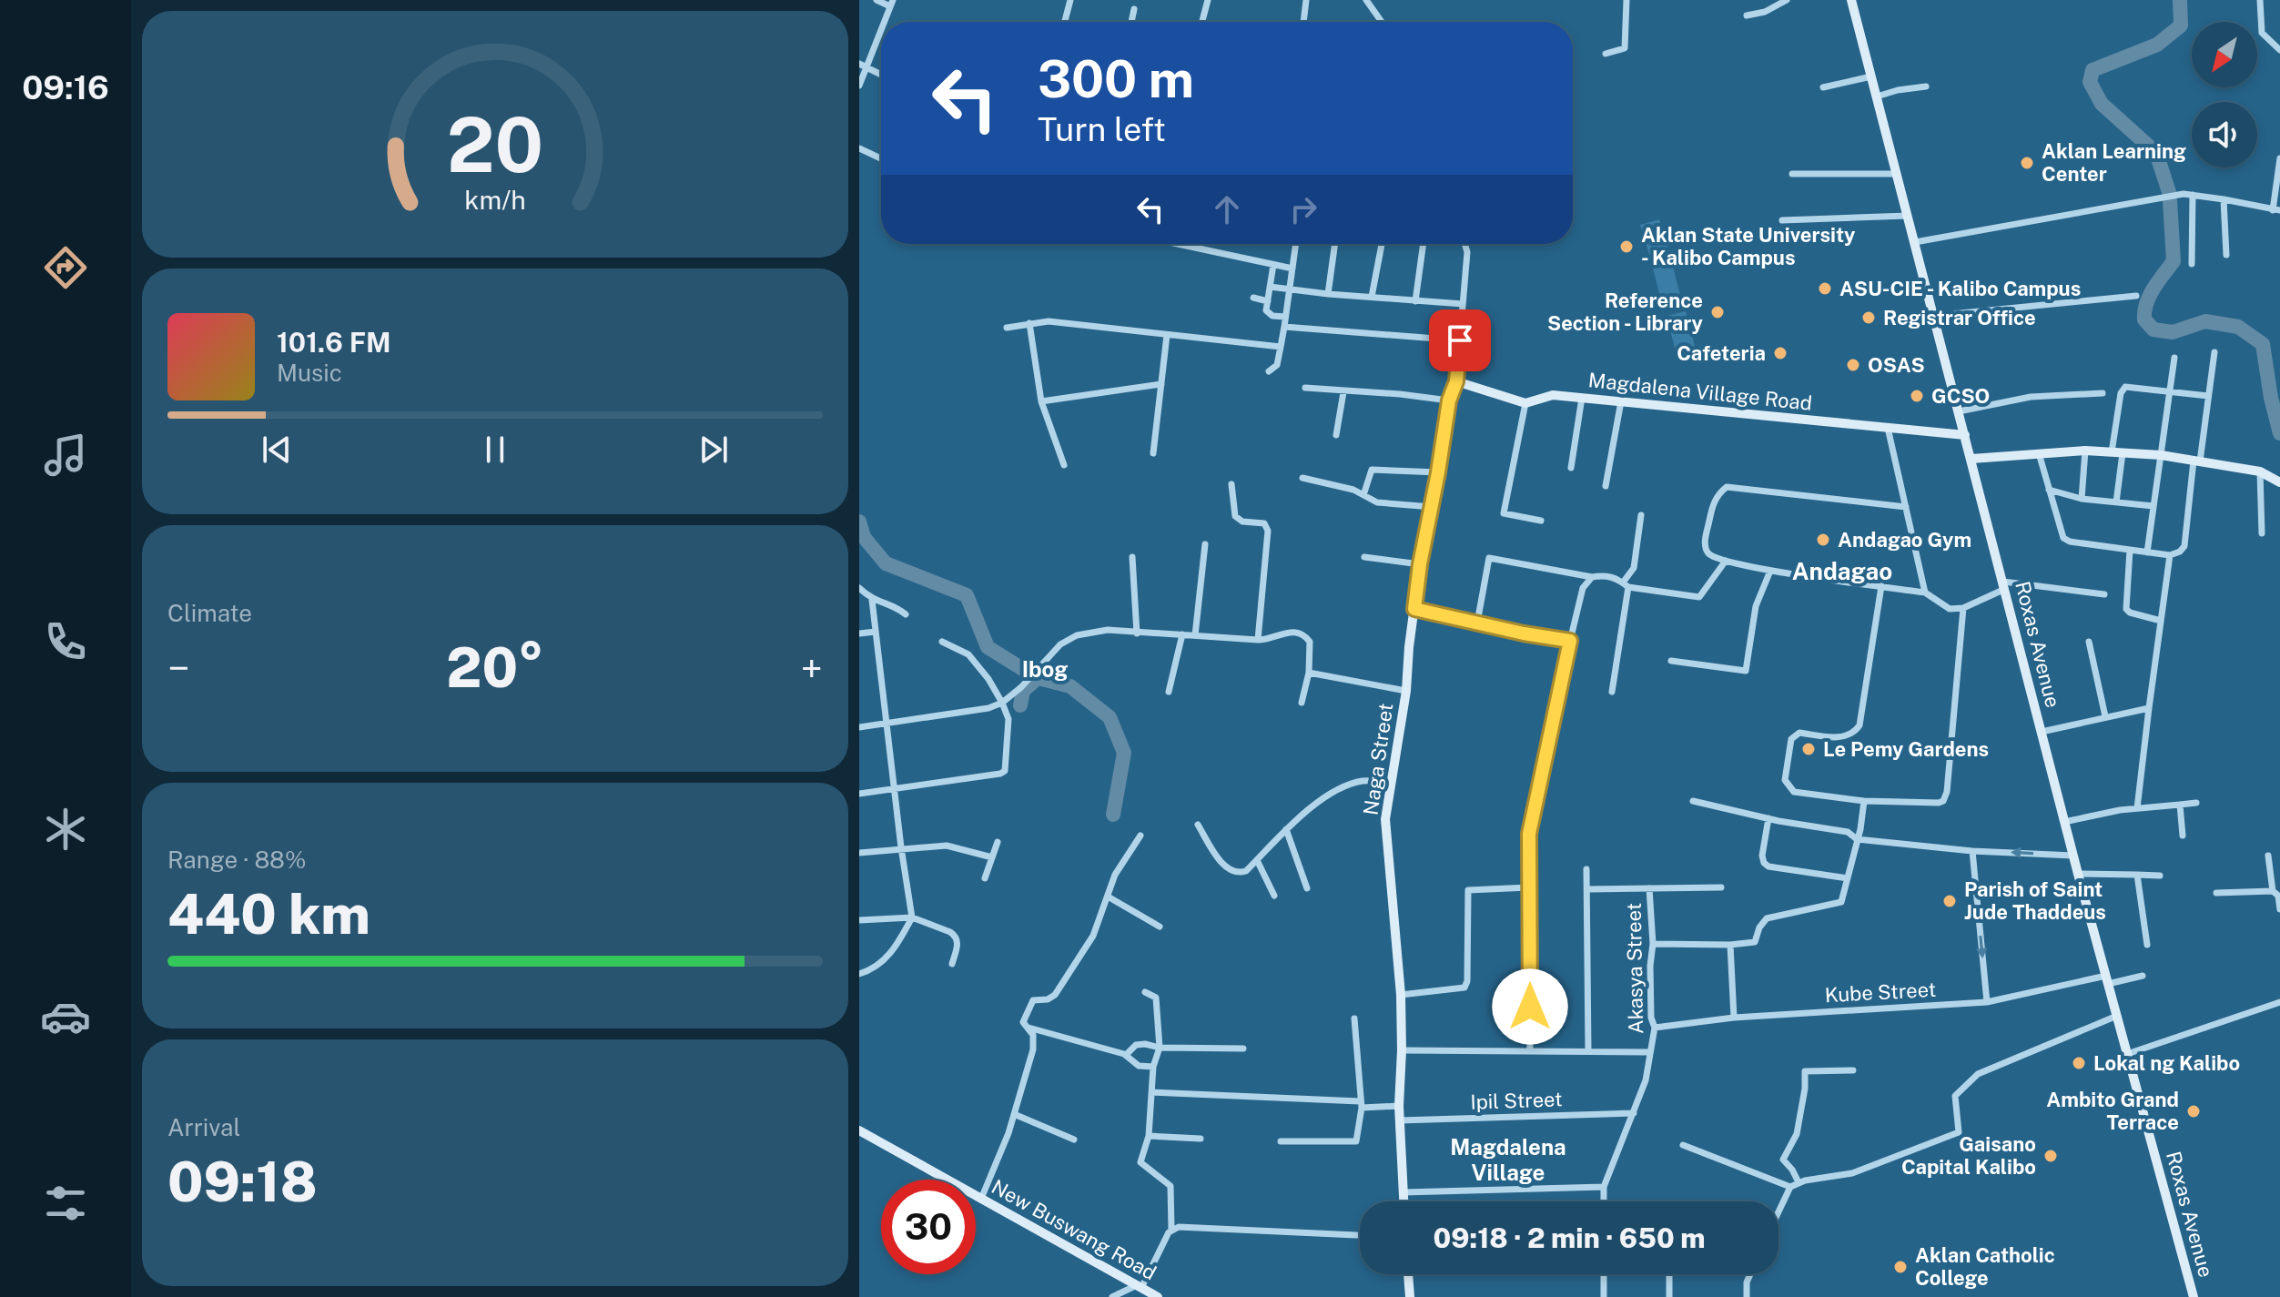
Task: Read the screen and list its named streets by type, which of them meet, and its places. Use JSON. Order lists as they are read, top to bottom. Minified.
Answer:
{"streets":{"street":["Magdalena Village Road","Roxas Avenue","Naga Street","Akasya Street","Kube Street","Ipil Street","New Buswang Road"]},"crossings":[["Magdalena Village Road","Roxas Avenue"],["Roxas Avenue","Kube Street"],["Naga Street","Ipil Street"],["Akasya Street","Kube Street"],["Akasya Street","Ipil Street"]],"districts":["Andagao","Ibog","Magdalena Village"],"places":["Aklan Learning Center","Aklan State University - Kalibo Campus","ASU-CIE - Kalibo Campus","Reference Section - Library","Registrar Office","Cafeteria","OSAS","GCSO","Andagao Gym","Le Pemy Gardens","Parish of Saint Jude Thaddeus","Lokal ng Kalibo","Ambito Grand Terrace","Gaisano Capital Kalibo","Aklan Catholic College"],"north":"bottom left","page":{"tabs":"09:16","turn":["300 m","Turn left"],"song":["101.6 FM","Music"],"tile":["Climate",["Range · 88%","440 km"],["Arrival","09:18"]],"heat":["−","20°","+"],"limit":"30","trip":"09:18 · 2 min · 650 m","gauge":["20","km/h"]}}
